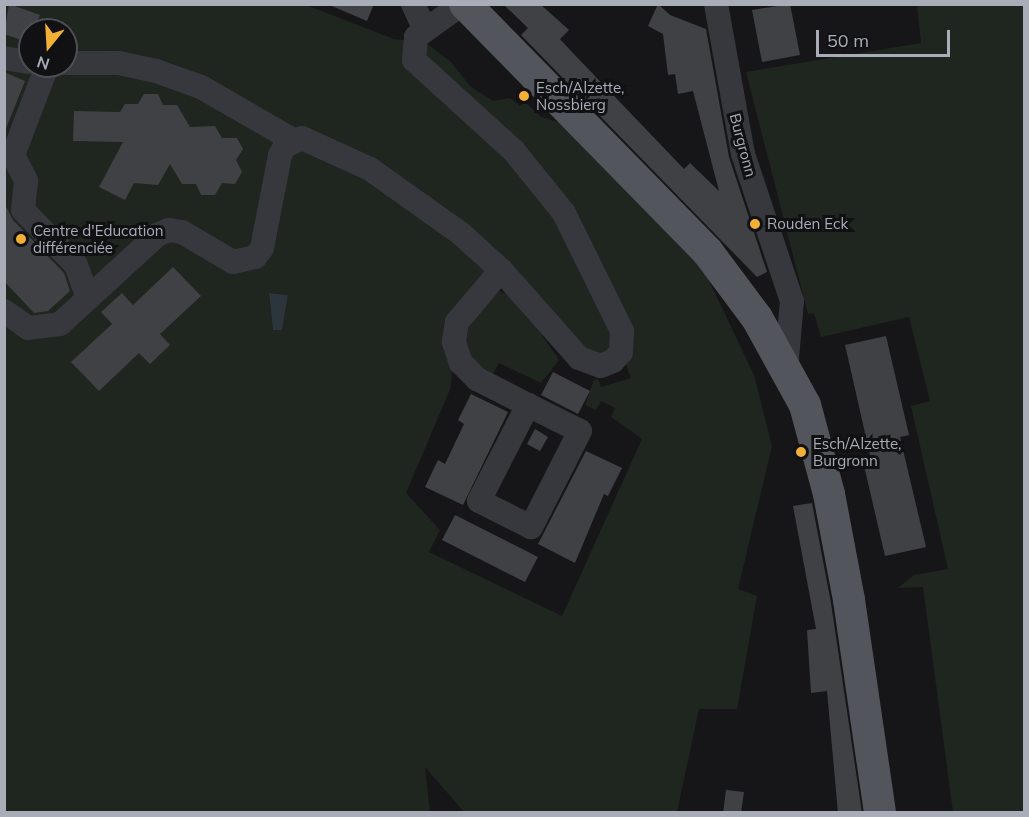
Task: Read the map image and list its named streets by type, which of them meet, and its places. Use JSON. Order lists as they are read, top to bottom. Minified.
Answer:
{"streets":{"street":["Burgronn"]},"places":["Esch/Alzette, Nossbierg","Rouden Eck","Centre d'Education différenciée","Esch/Alzette, Burgronn"],"scale_bar":"50 m","north":"bottom"}
